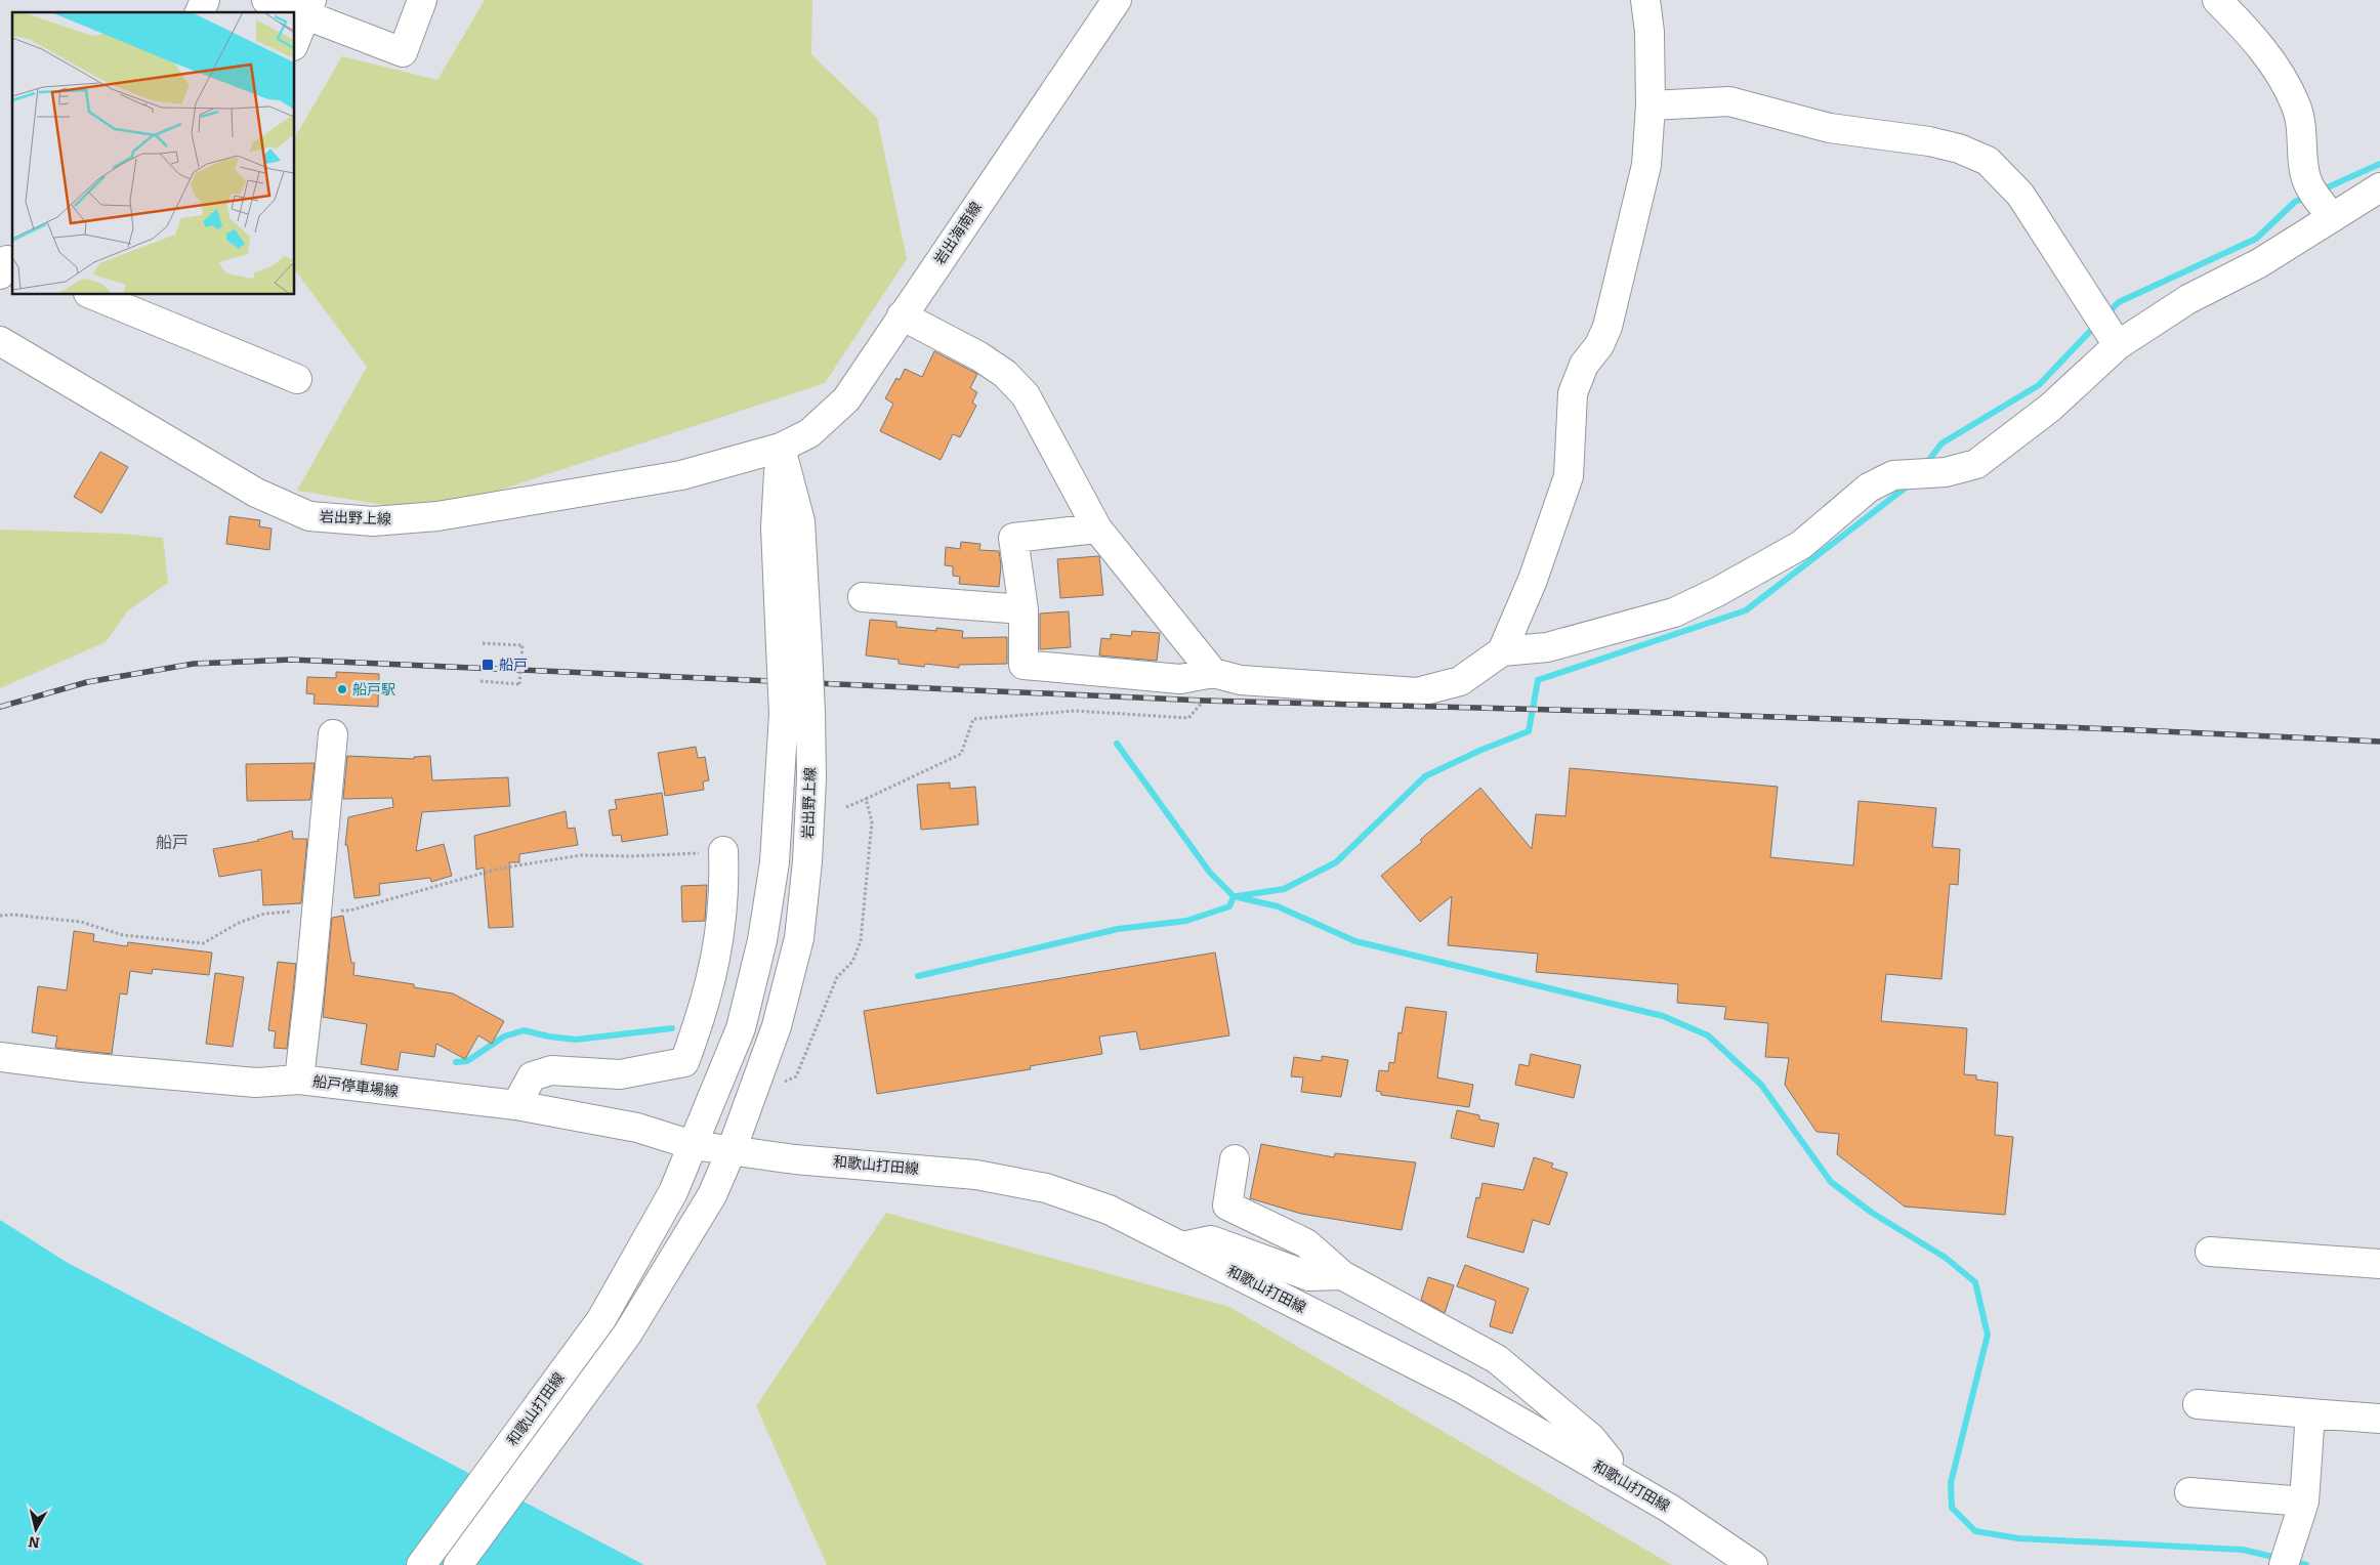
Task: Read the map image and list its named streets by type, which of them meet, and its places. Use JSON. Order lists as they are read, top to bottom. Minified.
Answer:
{"streets":{"street":["岩出海南線","岩出野上線","船戸停車場線","和歌山打田線"]},"crossings":[["岩出海南線","岩出野上線"],["岩出野上線","船戸停車場線"],["岩出野上線","和歌山打田線"],["船戸停車場線","和歌山打田線"]],"districts":["船戸"],"places":{"transit":["船戸"],"other":["船戸駅"]},"north":"bottom"}
